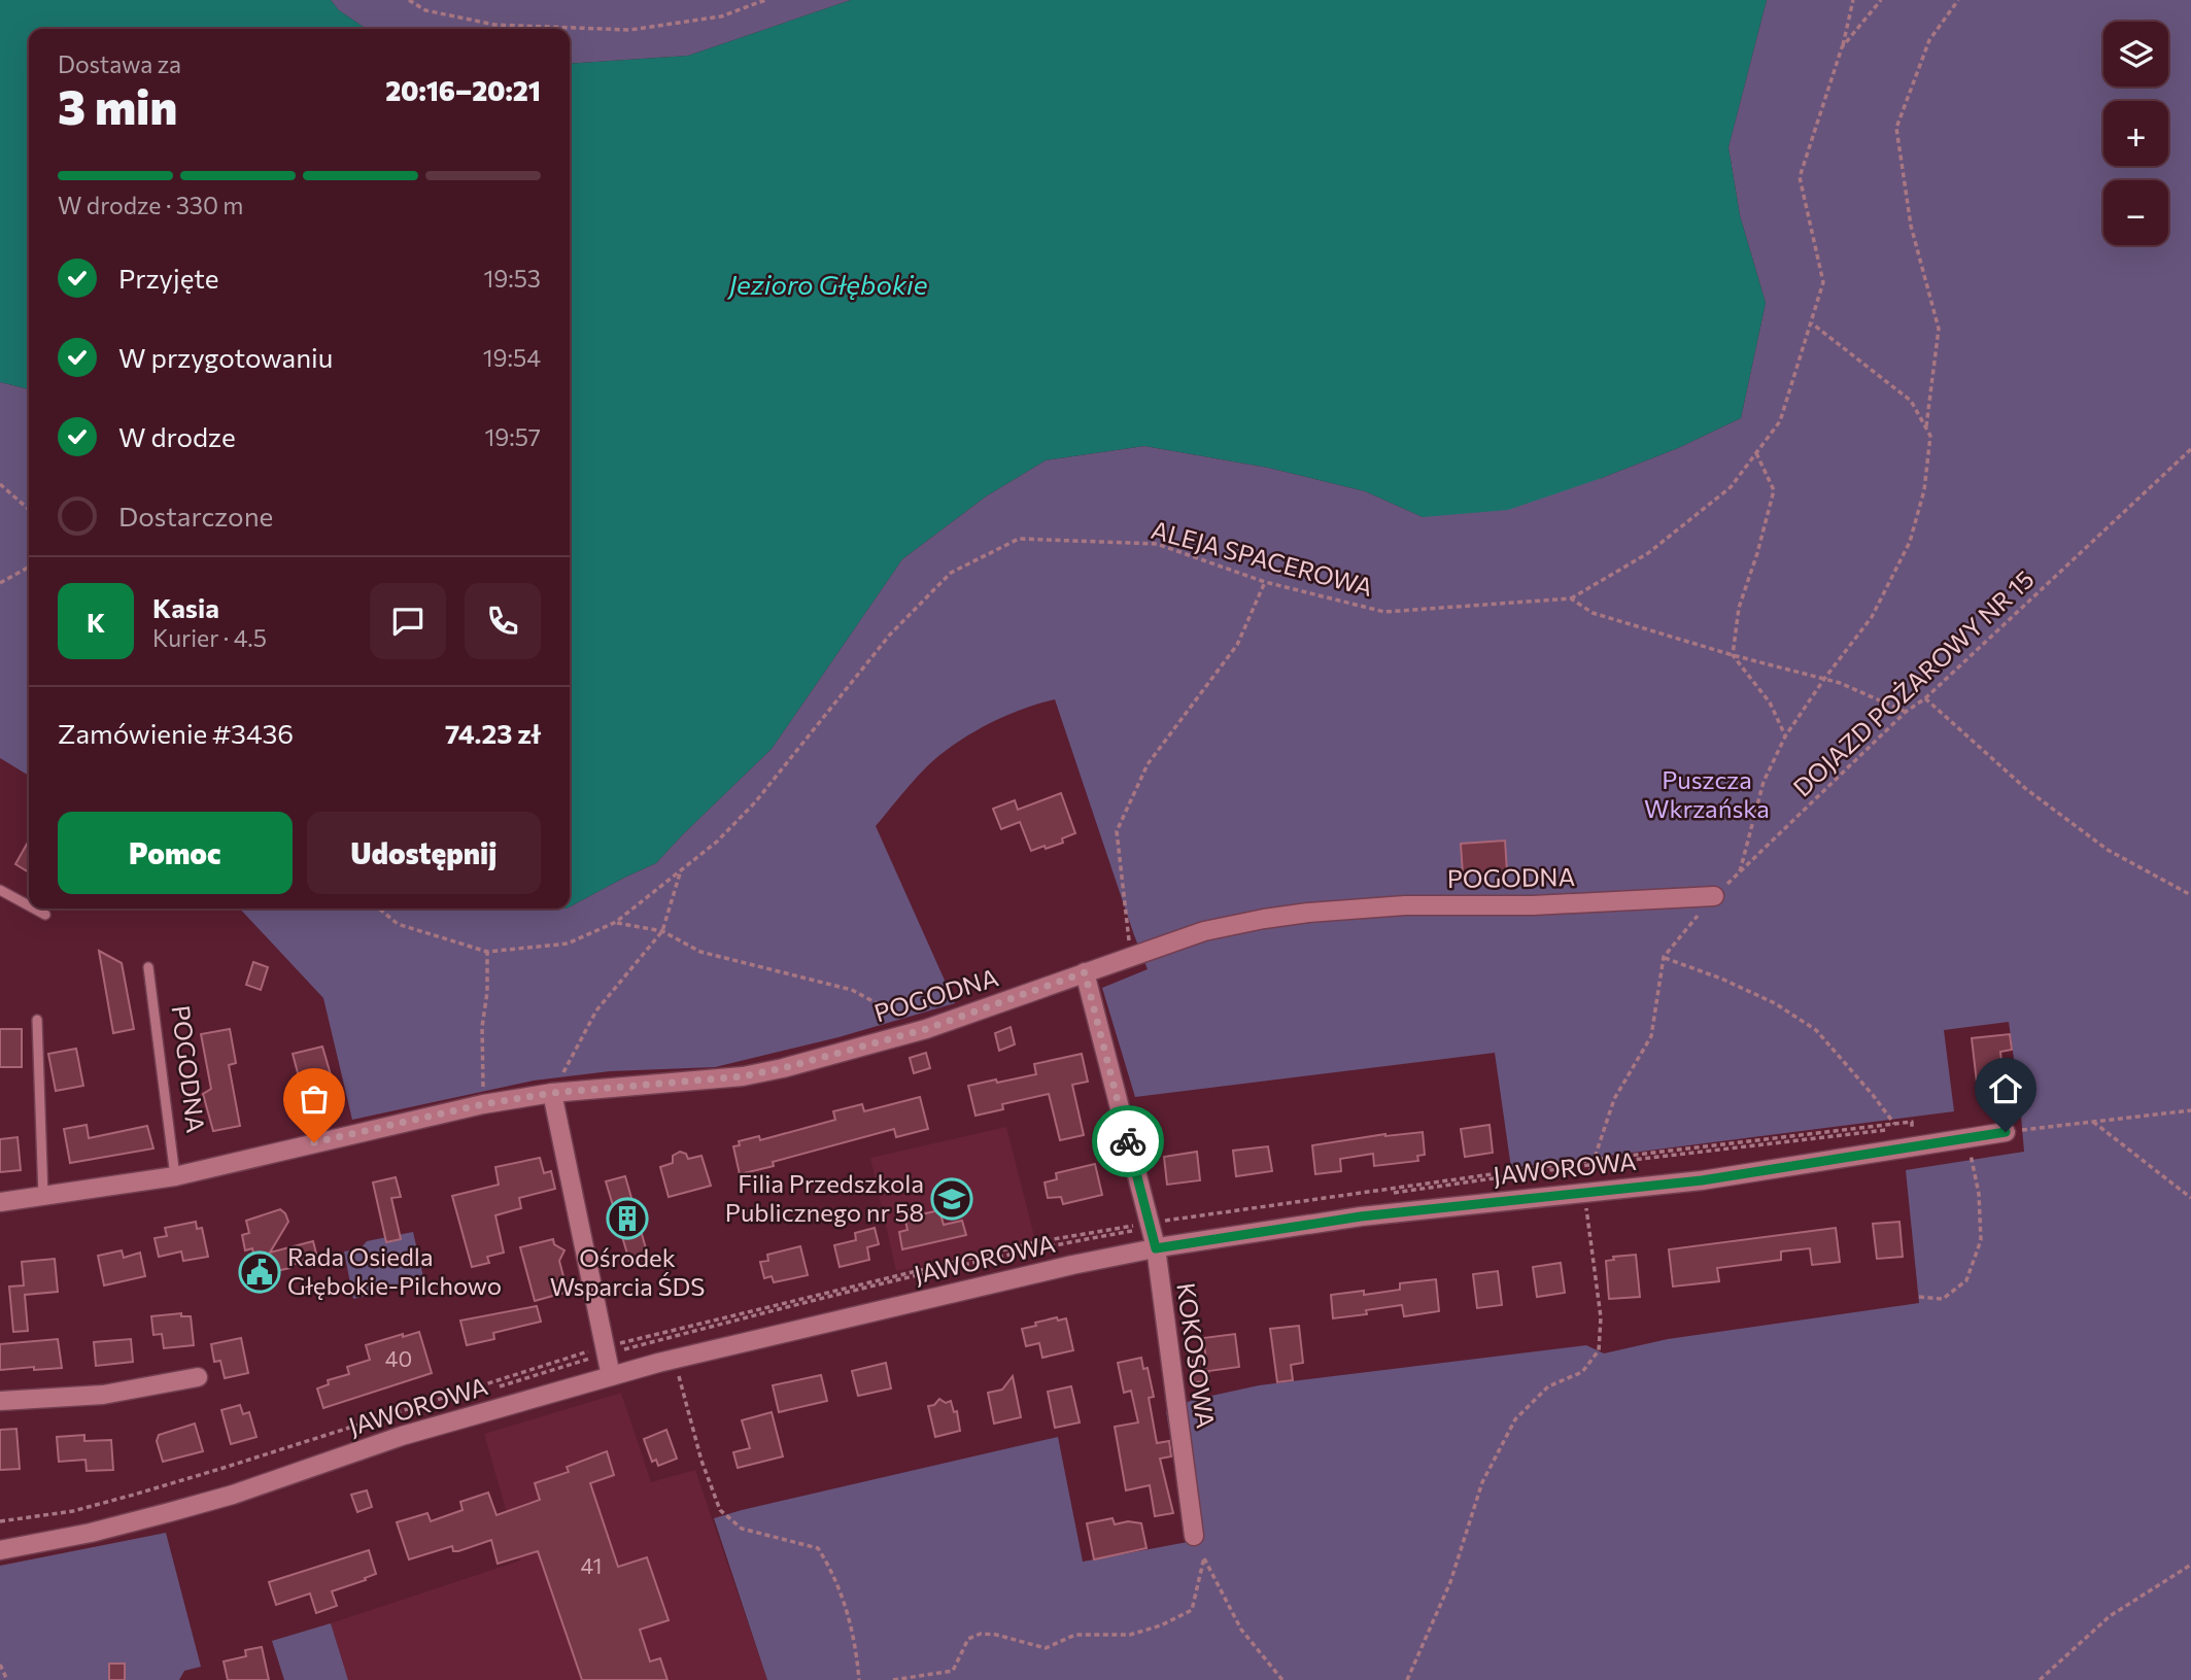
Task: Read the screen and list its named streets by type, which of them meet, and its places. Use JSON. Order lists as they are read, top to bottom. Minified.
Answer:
{"streets":{"street":["POGODNA","JAWOROWA","KOKOSOWA"],"path":["ALEJA SPACEROWA","DOJAZD POŻAROWY NR 15"]},"crossings":[["DOJAZD POŻAROWY NR 15","POGODNA"],["POGODNA","KOKOSOWA"],["JAWOROWA","KOKOSOWA"]],"water":["Jezioro Głębokie"],"parks":["Puszcza Wkrzańska"],"places":{"school or university":["Filia Przedszkola Publicznego nr 58"],"building":["Ośrodek Wsparcia ŚDS"],"public building":["Rada Osiedla Głębokie-Pilchowo"]},"house_numbers":["40","41"],"page":{"map_buttons":["+","−"],"heading":["3 min","Dostawa za","20:16–20:21"],"panel":["Kasia","Kurier · 4.5","Zamówienie #3436","74.23 zł"],"bar":"W drodze · 330 m","list":[["Przyjęte","19:53"],["W przygotowaniu","19:54"],["W drodze","19:57"],"Dostarczone"],"round":"K","buttons":["Pomoc","Udostępnij"]}}
